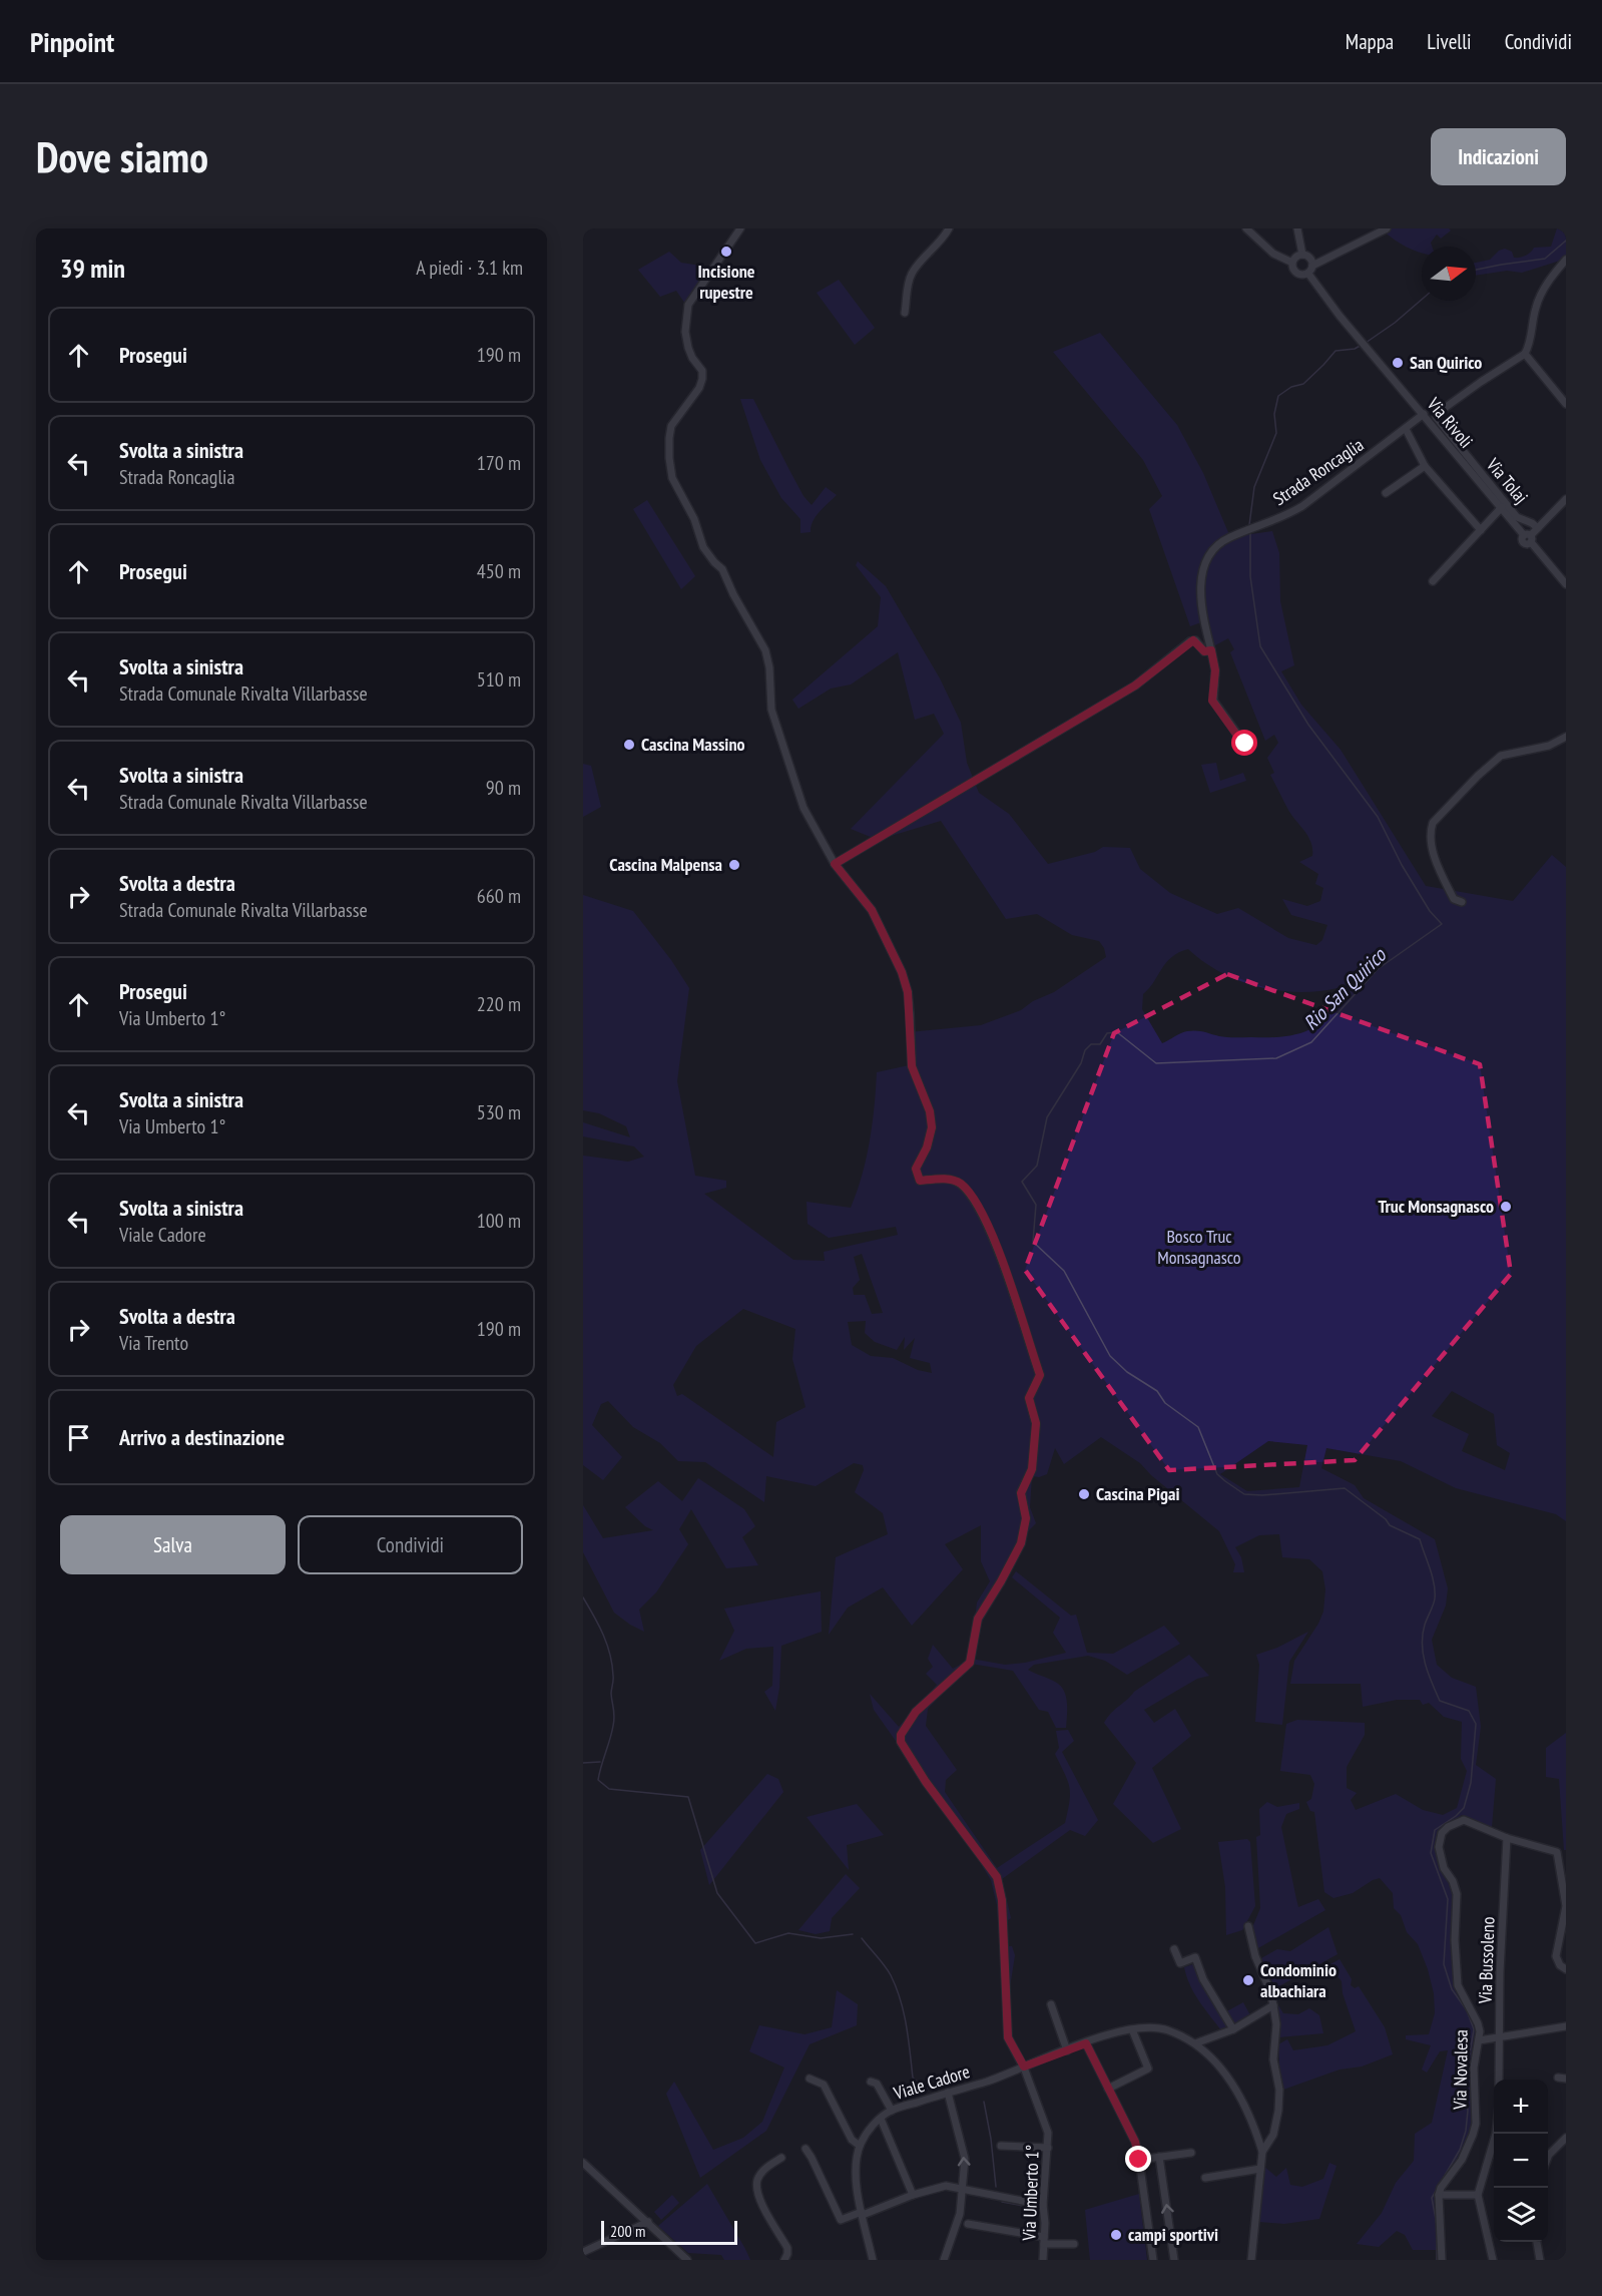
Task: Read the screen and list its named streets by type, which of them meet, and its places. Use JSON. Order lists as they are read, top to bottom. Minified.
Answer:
{"streets":{"street":["Via Rivoli","Strada Roncaglia","Via Tolaj","Via Bussoleno","Via Novalesa","Viale Cadore","Via Umberto 1°"]},"crossings":[["Via Rivoli","Strada Roncaglia"],["Via Bussoleno","Via Novalesa"],["Viale Cadore","Via Umberto 1°"]],"water":["Rio San Quirico"],"parks":["Bosco Truc Monsagnasco"],"places":["Incisione rupestre","San Quirico","Cascina Massino","Cascina Malpensa","Truc Monsagnasco","Cascina Pigai","Condominio albachiara","campi sportivi"],"scale_bar":"200 m","north":"right","page":{"header":"Pinpoint","nav":["Mappa","Livelli","Condividi"],"buttons":["Indicazioni",["Salva","Condividi"]],"title":"Dove siamo","heading":["39 min","A piedi · 3.1 km"],"list":[["Prosegui","190 m"],["Svolta a sinistra","Strada Roncaglia","170 m"],["Prosegui","450 m"],["Svolta a sinistra","Strada Comunale Rivalta Villarbasse","510 m"],["Svolta a sinistra","Strada Comunale Rivalta Villarbasse","90 m"],["Svolta a destra","Strada Comunale Rivalta Villarbasse","660 m"],["Prosegui","Via Umberto 1°","220 m"],["Svolta a sinistra","Via Umberto 1°","530 m"],["Svolta a sinistra","Viale Cadore","100 m"],["Svolta a destra","Via Trento","190 m"],"Arrivo a destinazione"],"map_buttons":["+","−"],"scale":"200 m"}}
